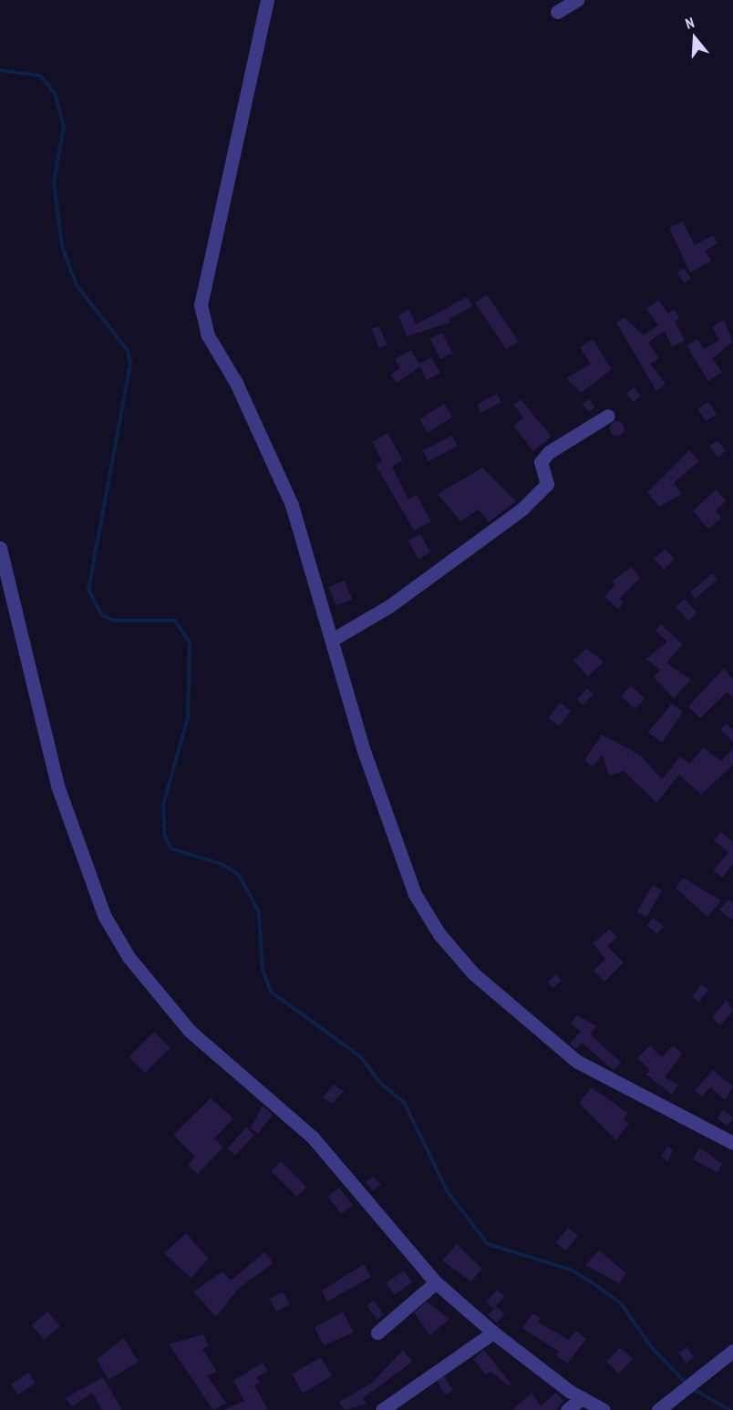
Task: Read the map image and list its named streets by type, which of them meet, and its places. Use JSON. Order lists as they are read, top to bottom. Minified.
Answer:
{"north":"top"}
